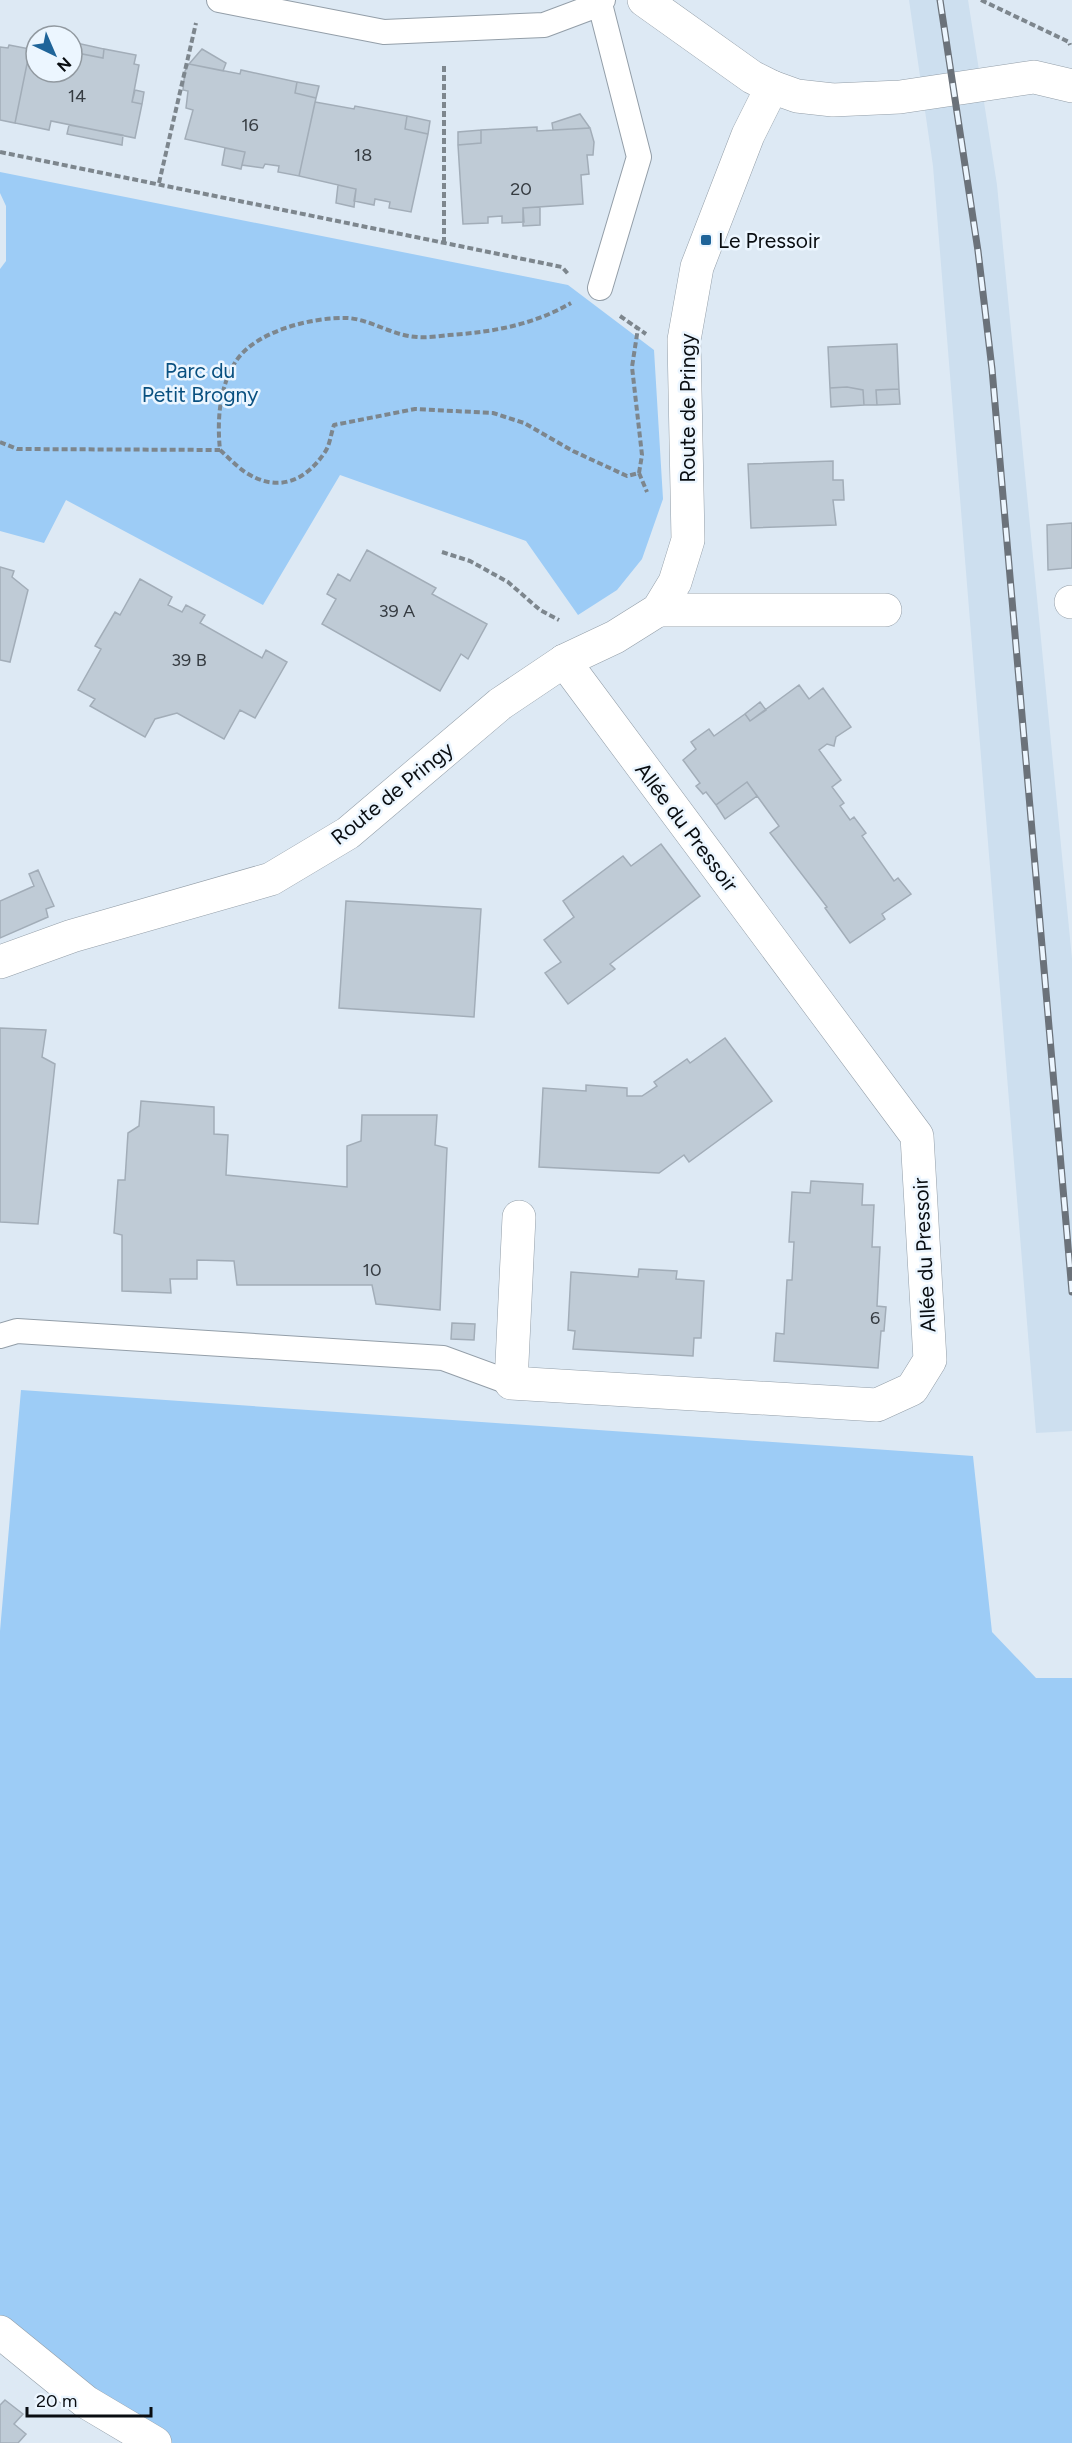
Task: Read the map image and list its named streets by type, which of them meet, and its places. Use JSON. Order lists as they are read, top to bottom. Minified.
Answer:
{"streets":{"street":["Route de Pringy","Allée du Pressoir"]},"crossings":[["Route de Pringy","Allée du Pressoir"]],"parks":["Parc du Petit Brogny"],"places":{"transit":["Le Pressoir"]},"house_numbers":["14","16","18","20","39 A","39 B","10","6"],"scale_bar":"20 m","north":"bottom right"}
